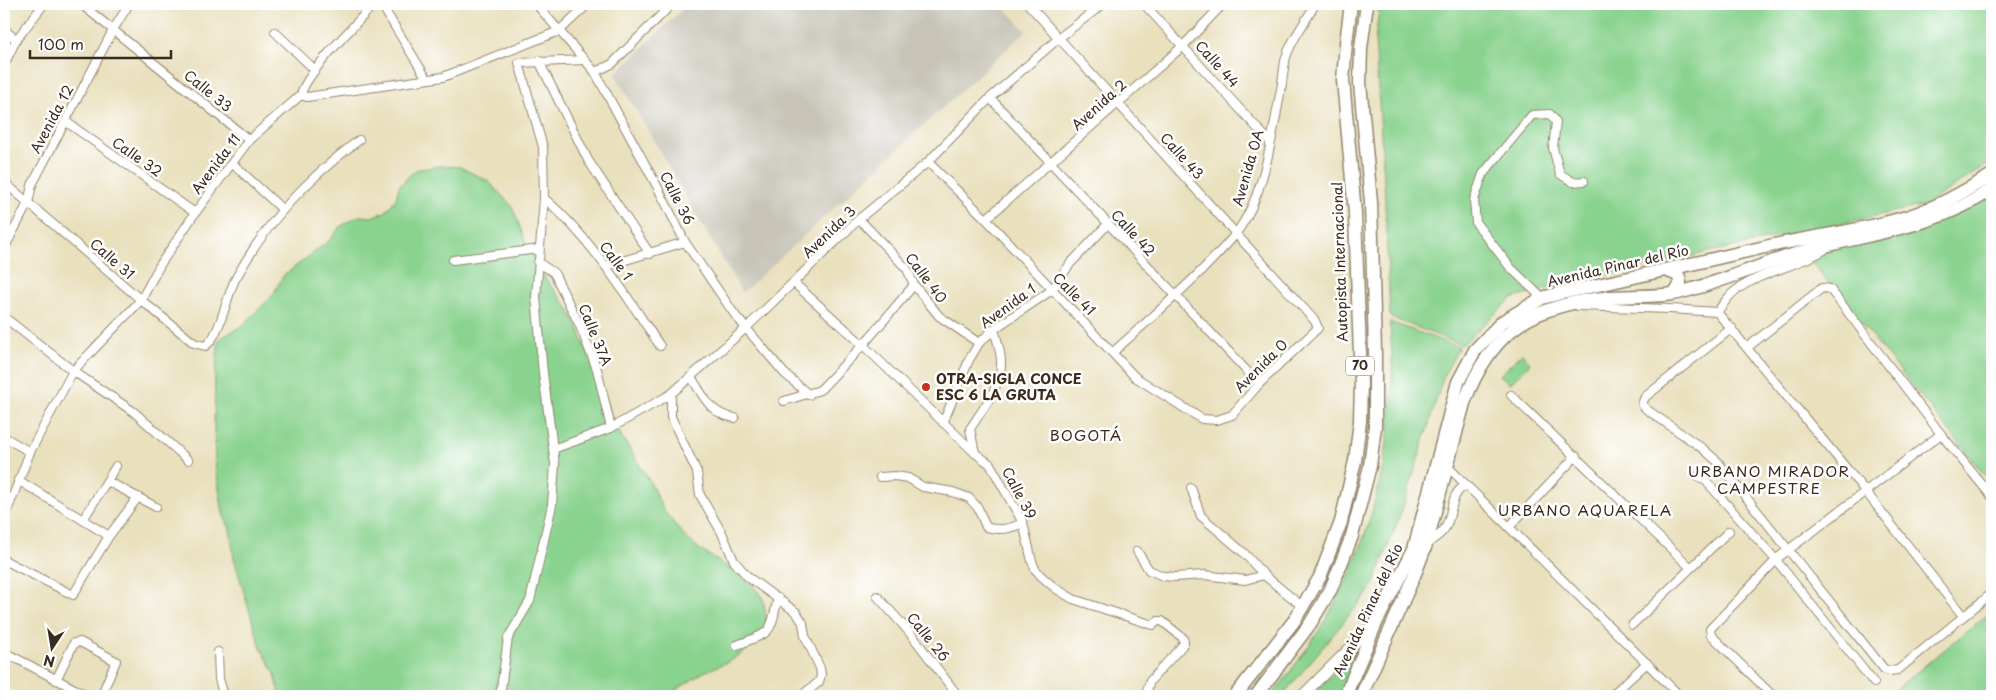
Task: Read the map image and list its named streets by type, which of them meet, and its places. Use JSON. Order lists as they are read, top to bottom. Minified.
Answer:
{"streets":{"main road":["Autopista Internacional","Avenida Pinar del Río","70"],"street":["Calle 44","Calle 33","Avenida 2","Avenida 12","Calle 43","Calle 32","Avenida 11","Avenida 0A","Calle 36","Avenida 3","Calle 42","Calle 31","Calle 1","Calle 40","Calle 41","Avenida 1","Calle 37A","Avenida 0","Calle 39","Calle 26"]},"crossings":[["Calle 44","Avenida 2"],["Calle 44","Avenida 0A"],["Calle 33","Avenida 12"],["Calle 33","Avenida 11"],["Avenida 2","Calle 43"],["Avenida 2","Calle 42"],["Avenida 2","Calle 41"],["Avenida 12","Calle 32"],["Avenida 12","Calle 31"],["Calle 43","Avenida 0A"],["Calle 43","Avenida 3"],["Calle 43","Avenida 0"],["Calle 32","Avenida 11"],["Avenida 11","Calle 31"],["Avenida 0A","Calle 42"],["Avenida 0A","Calle 41"],["Calle 36","Avenida 3"],["Avenida 3","Calle 42"],["Avenida 3","Calle 40"],["Avenida 3","Calle 41"],["Avenida 3","Calle 37A"],["Avenida 3","Calle 39"],["Calle 42","Avenida 1"],["Calle 42","Avenida 0"],["Calle 40","Avenida 1"],["Calle 41","Avenida 1"],["Calle 41","Avenida 0"],["Avenida 1","Calle 39"]],"districts":["BOGOTÁ","URBANO MIRADOR CAMPESTRE","URBANO AQUARELA"],"places":["OTRA-SIGLA CONCE ESC 6 LA GRUTA"],"scale_bar":"100 m","north":"bottom"}
